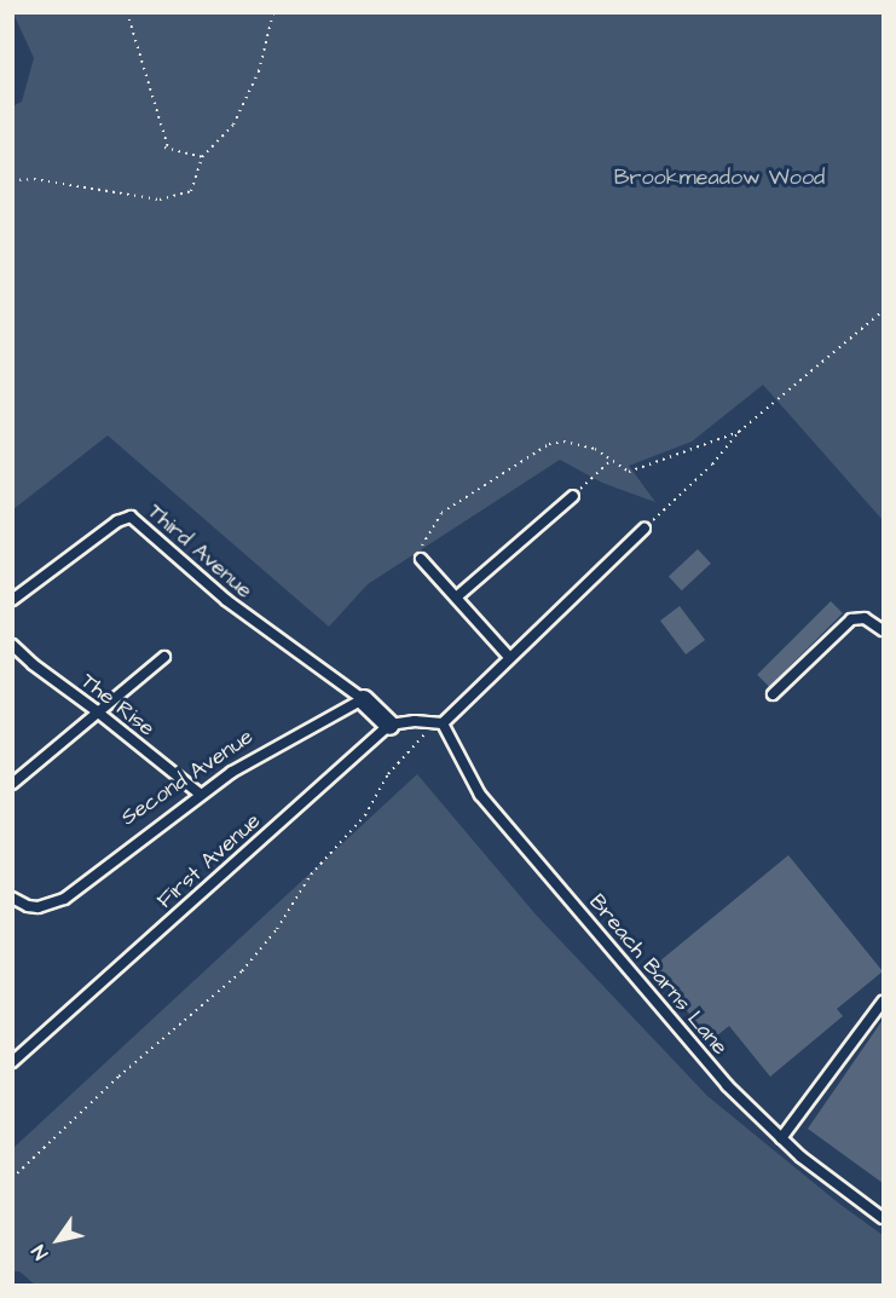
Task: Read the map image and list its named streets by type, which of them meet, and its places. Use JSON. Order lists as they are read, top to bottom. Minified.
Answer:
{"streets":{"lane":["Third Avenue","The Rise","Second Avenue","First Avenue","Breach Barns Lane"]},"crossings":[["Third Avenue","Second Avenue"],["The Rise","Second Avenue"]],"parks":["Brookmeadow Wood"],"north":"bottom left"}
